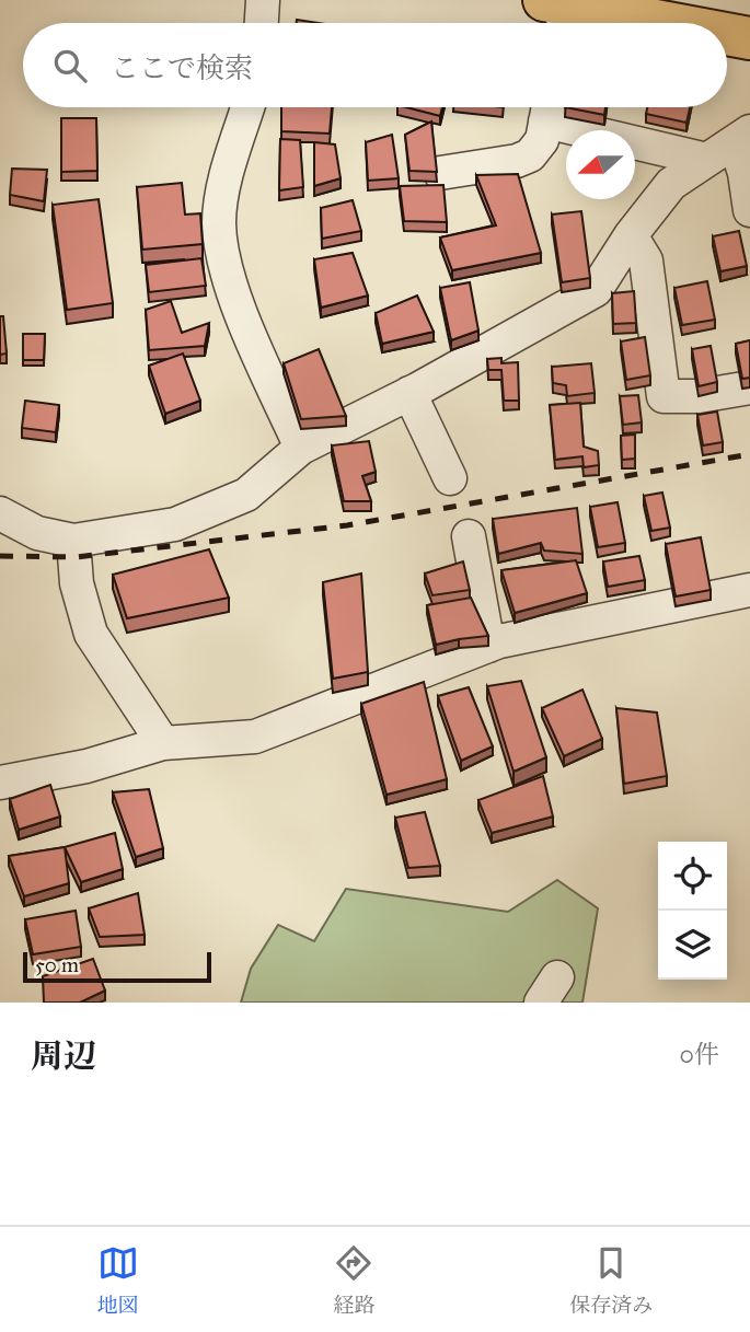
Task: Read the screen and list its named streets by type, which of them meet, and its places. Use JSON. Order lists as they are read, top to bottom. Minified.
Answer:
{"scale_bar":"50 m","north":"left","page":{"search":"ここで検索","scale":"50 m","heading":["周辺","0件"],"nav":["地図","経路","保存済み"]}}
